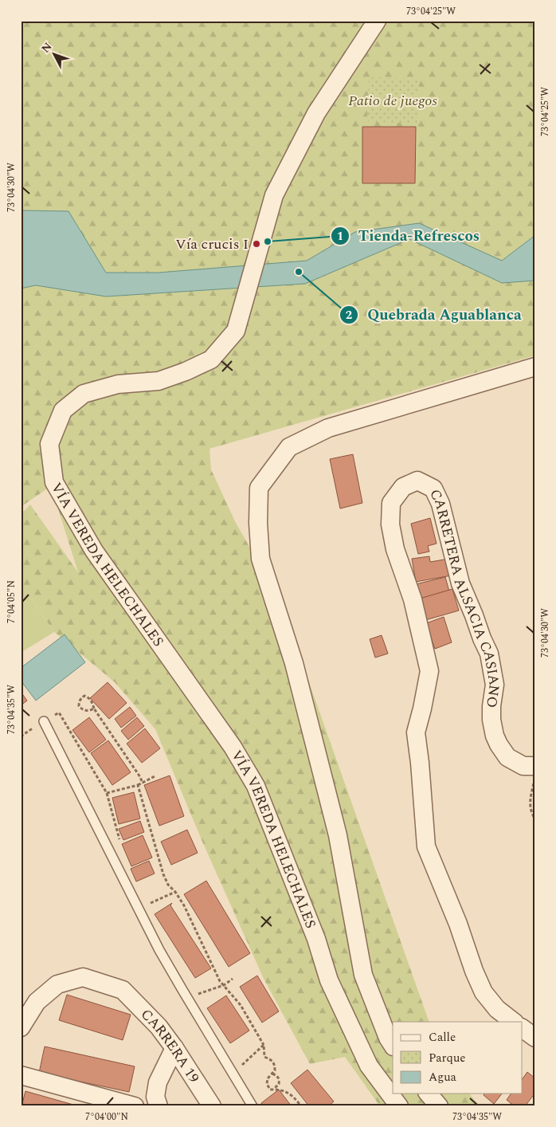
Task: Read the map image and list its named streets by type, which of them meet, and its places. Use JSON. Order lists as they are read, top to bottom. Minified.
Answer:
{"streets":{"street":["VÍA VEREDA HELECHALES","CARRETERA ALSACIA CASIANO","CARRERA 19"]},"parks":["Patio de juegos"],"places":["Tienda-Refrescos","Vía crucis I","Quebrada Aguablanca"],"legend":["Calle","Parque","Agua"],"north":"top left","coordinates":["73°04'25\"W","73°04'30\"W","7°04'05\"N","73°04'35\"W","7°04'00\"N"]}
